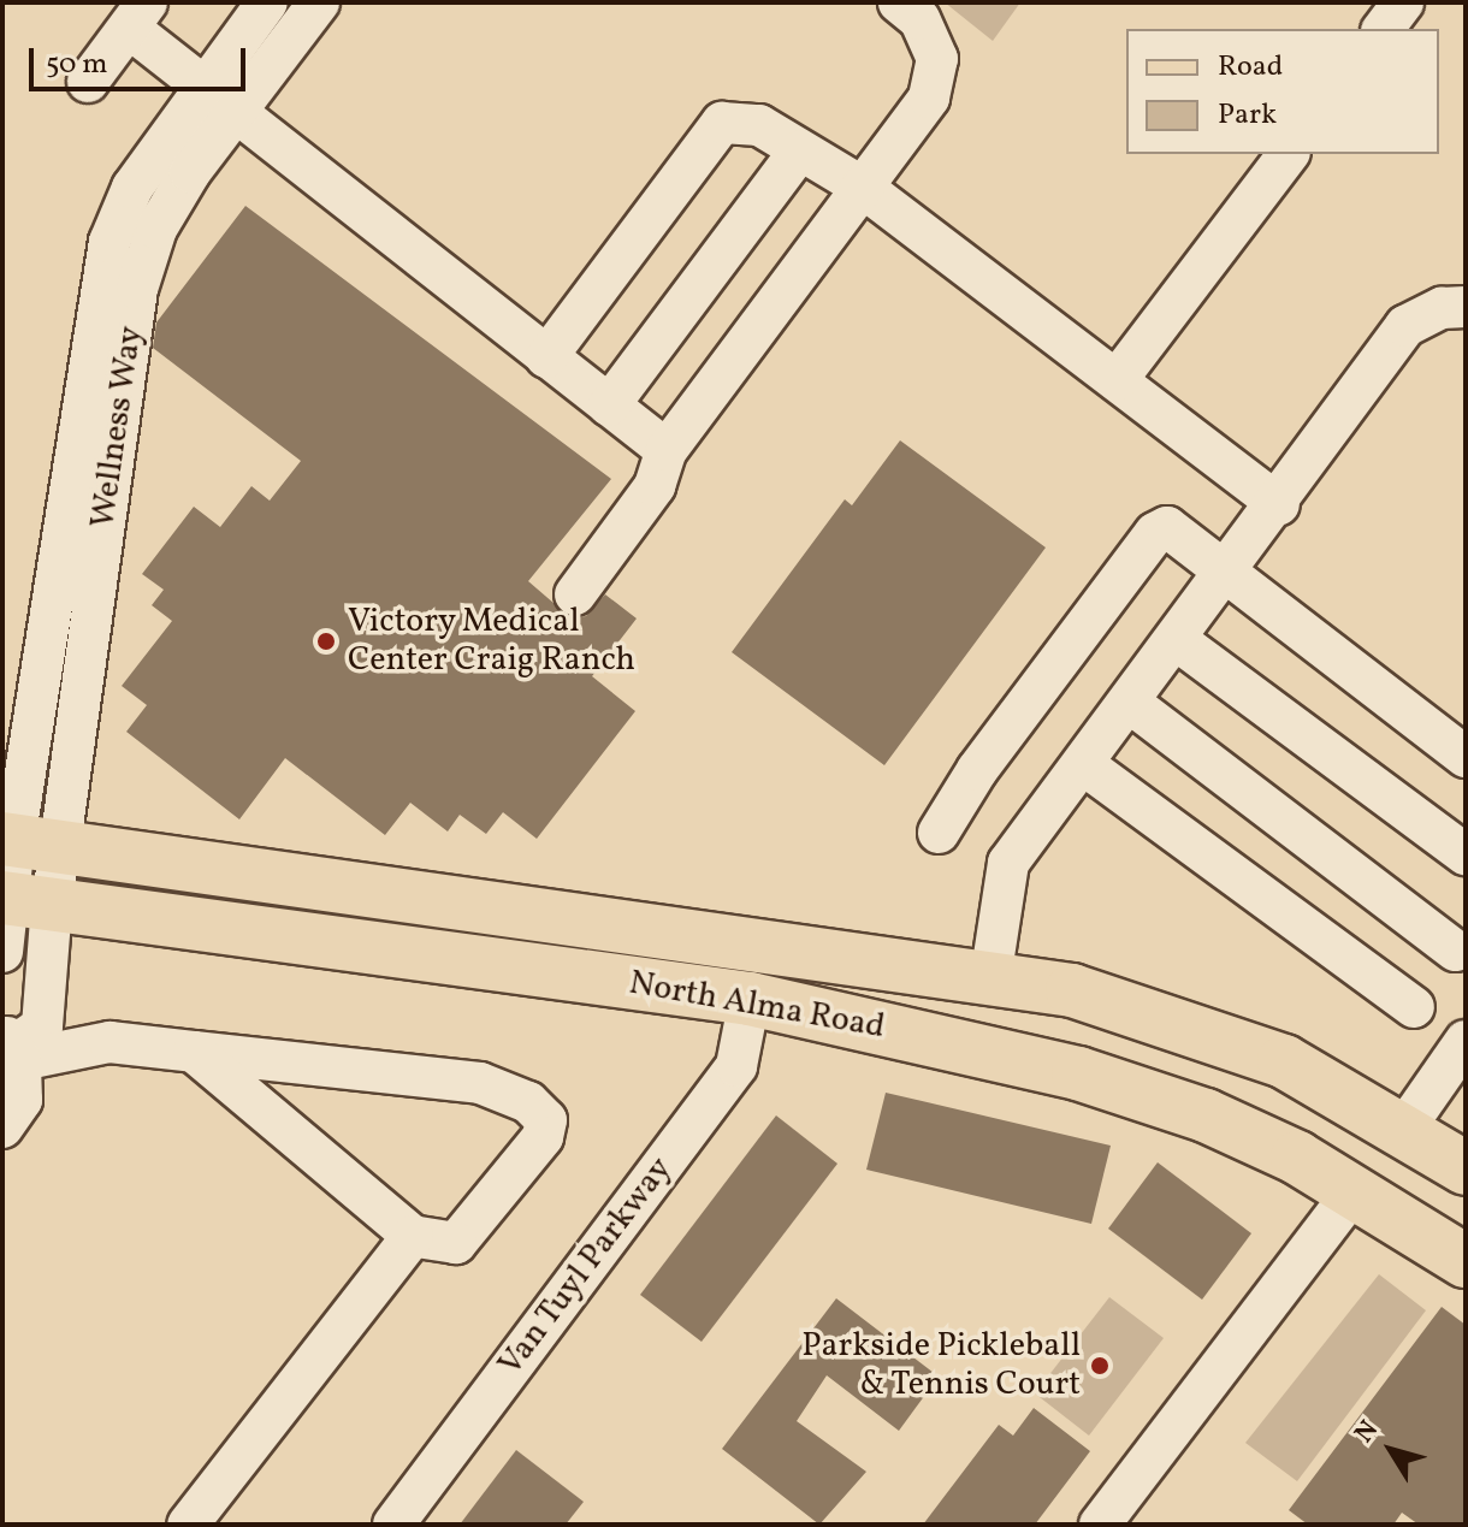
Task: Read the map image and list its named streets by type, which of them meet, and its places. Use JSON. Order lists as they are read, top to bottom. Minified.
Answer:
{"streets":{"main road":["North Alma Road"],"street":["Wellness Way","Van Tuyl Parkway"]},"crossings":[["Wellness Way","North Alma Road"],["North Alma Road","Van Tuyl Parkway"]],"places":["Victory Medical Center Craig Ranch","Parkside Pickleball & Tennis Court"],"legend":["Road","Park"],"scale_bar":"50 m","north":"top left"}
